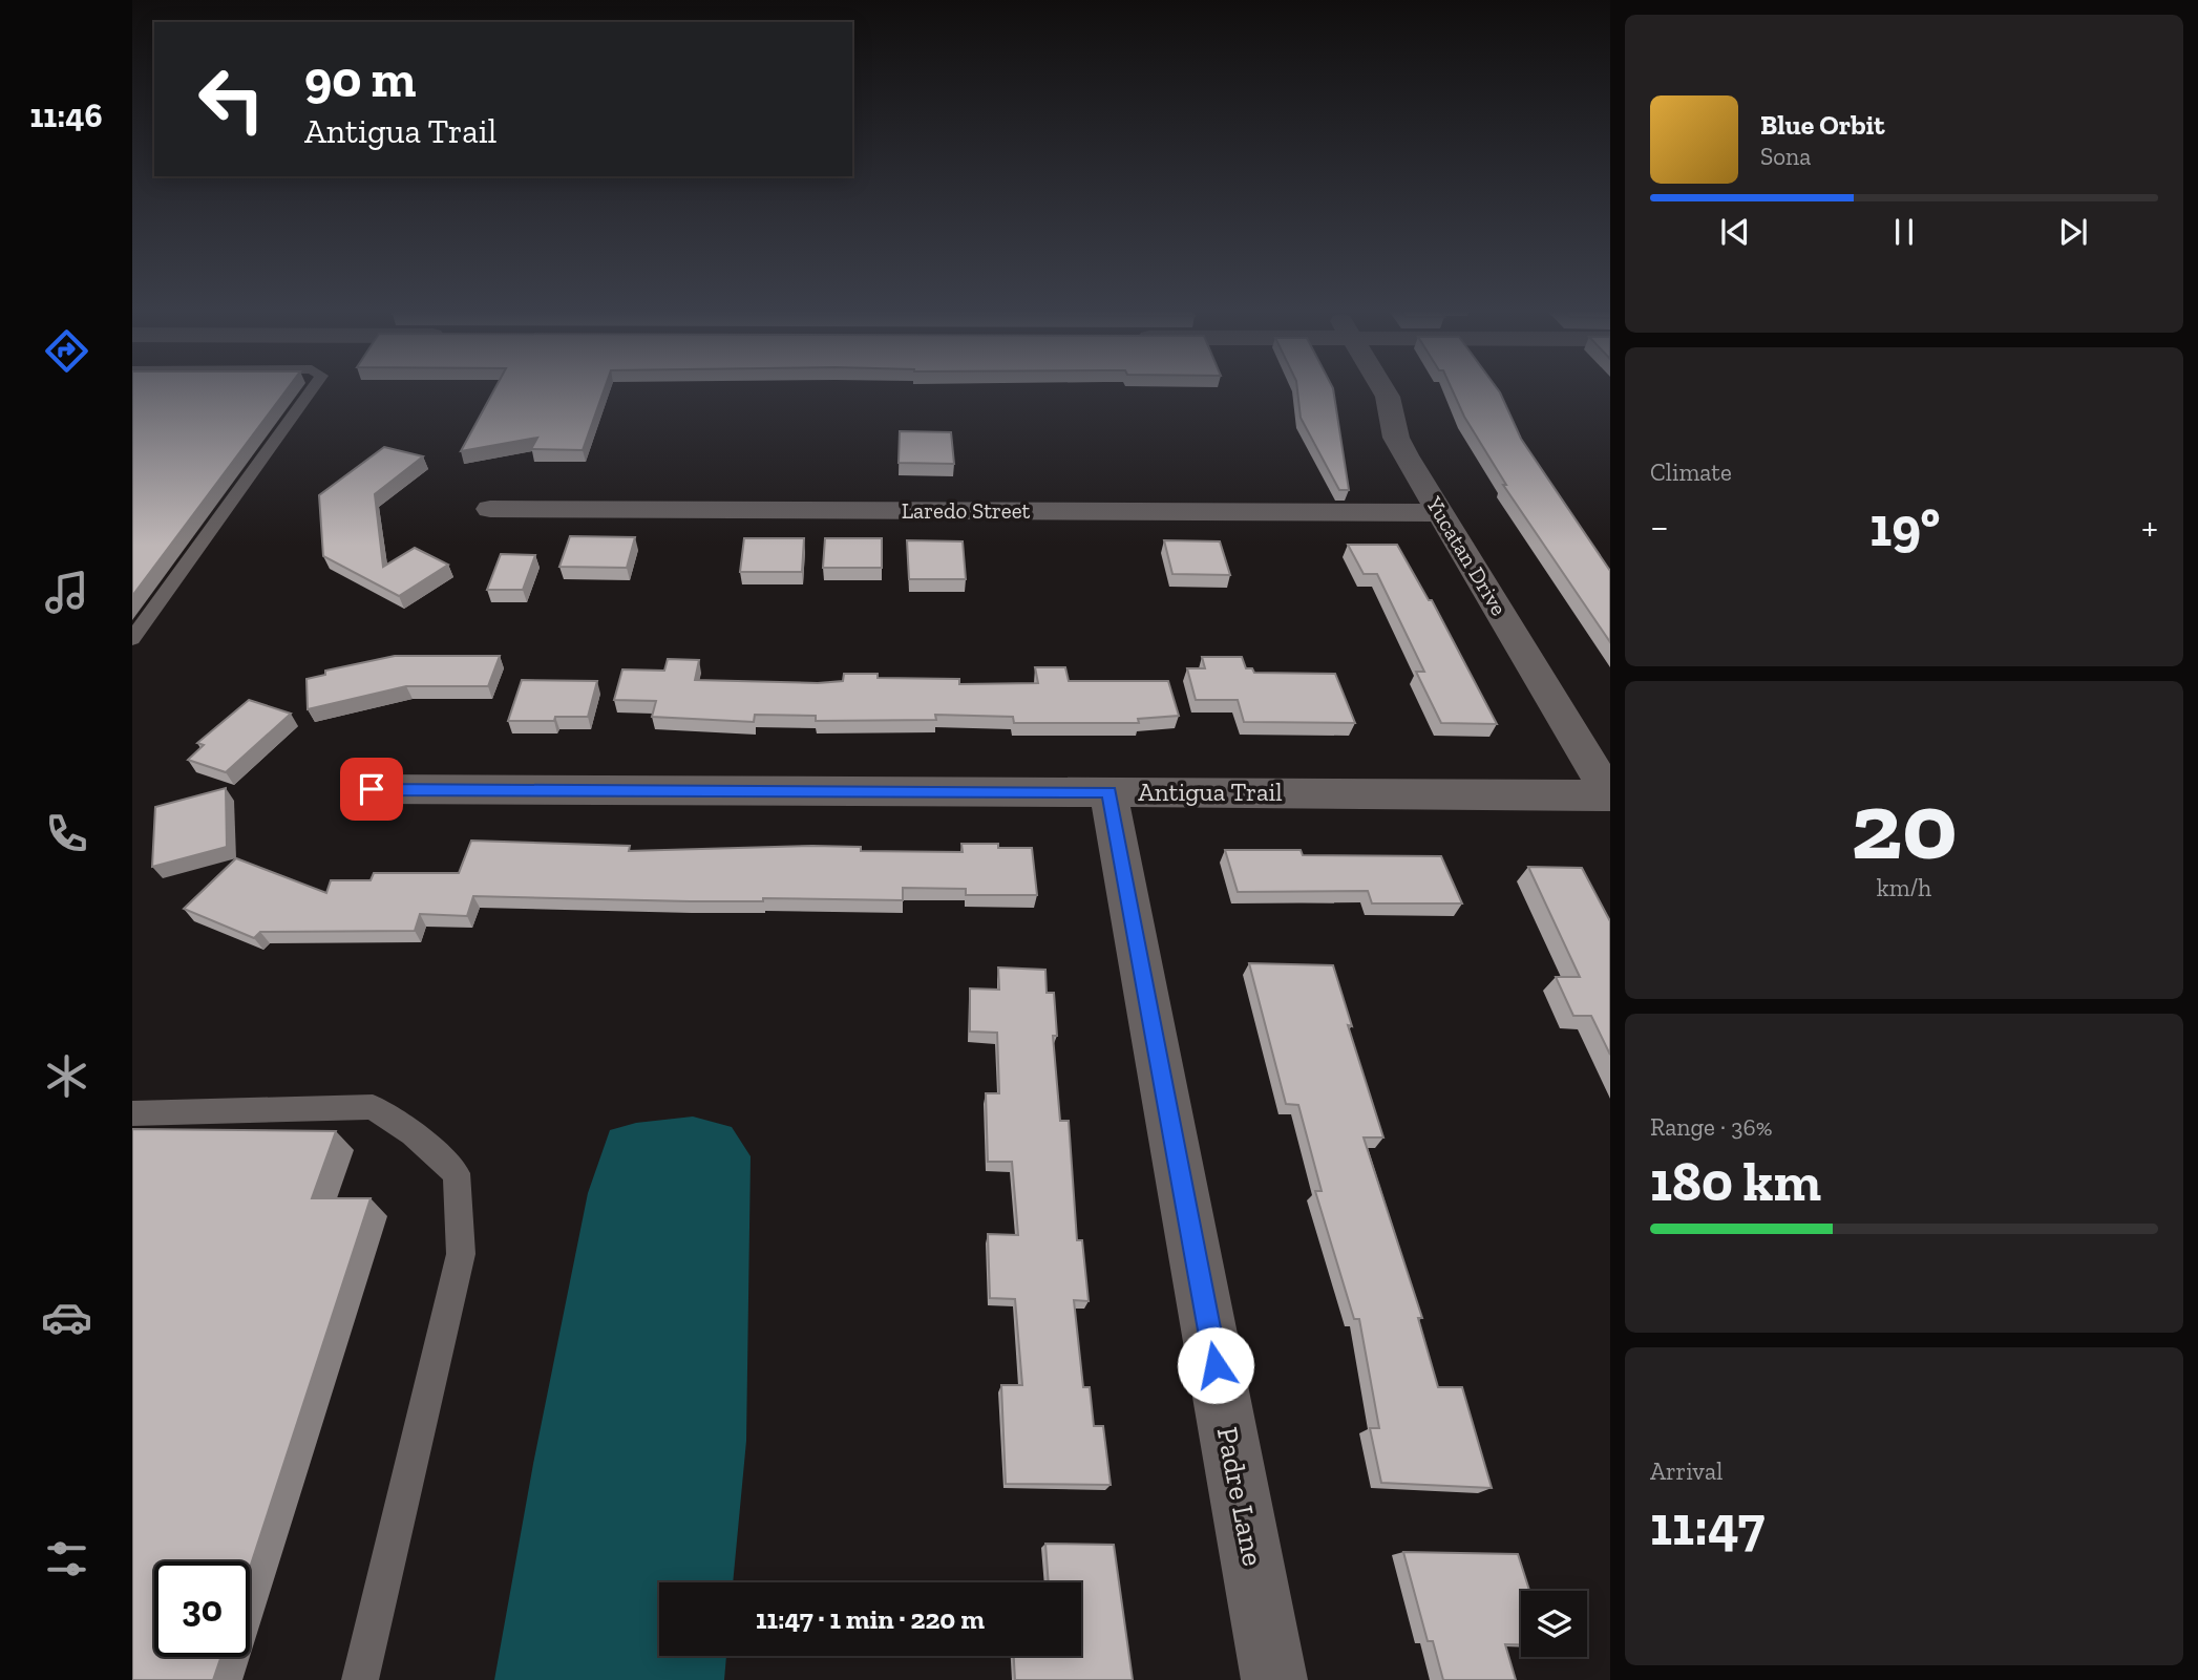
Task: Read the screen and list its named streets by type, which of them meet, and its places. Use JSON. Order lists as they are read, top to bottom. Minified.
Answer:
{"streets":{"street":["Laredo Street","Yucatan Drive","Antigua Trail","Padre Lane"]},"crossings":[["Laredo Street","Yucatan Drive"],["Yucatan Drive","Antigua Trail"],["Antigua Trail","Padre Lane"]],"page":{"tabs":"11:46","turn":["90 m","Antigua Trail"],"song":["Blue Orbit","Sona"],"tile":["Climate",["20","km/h"],["Range · 36%","180 km"],["Arrival","11:47"]],"heat":["−","19°","+"],"limit":"30","trip":"11:47 · 1 min · 220 m"}}
